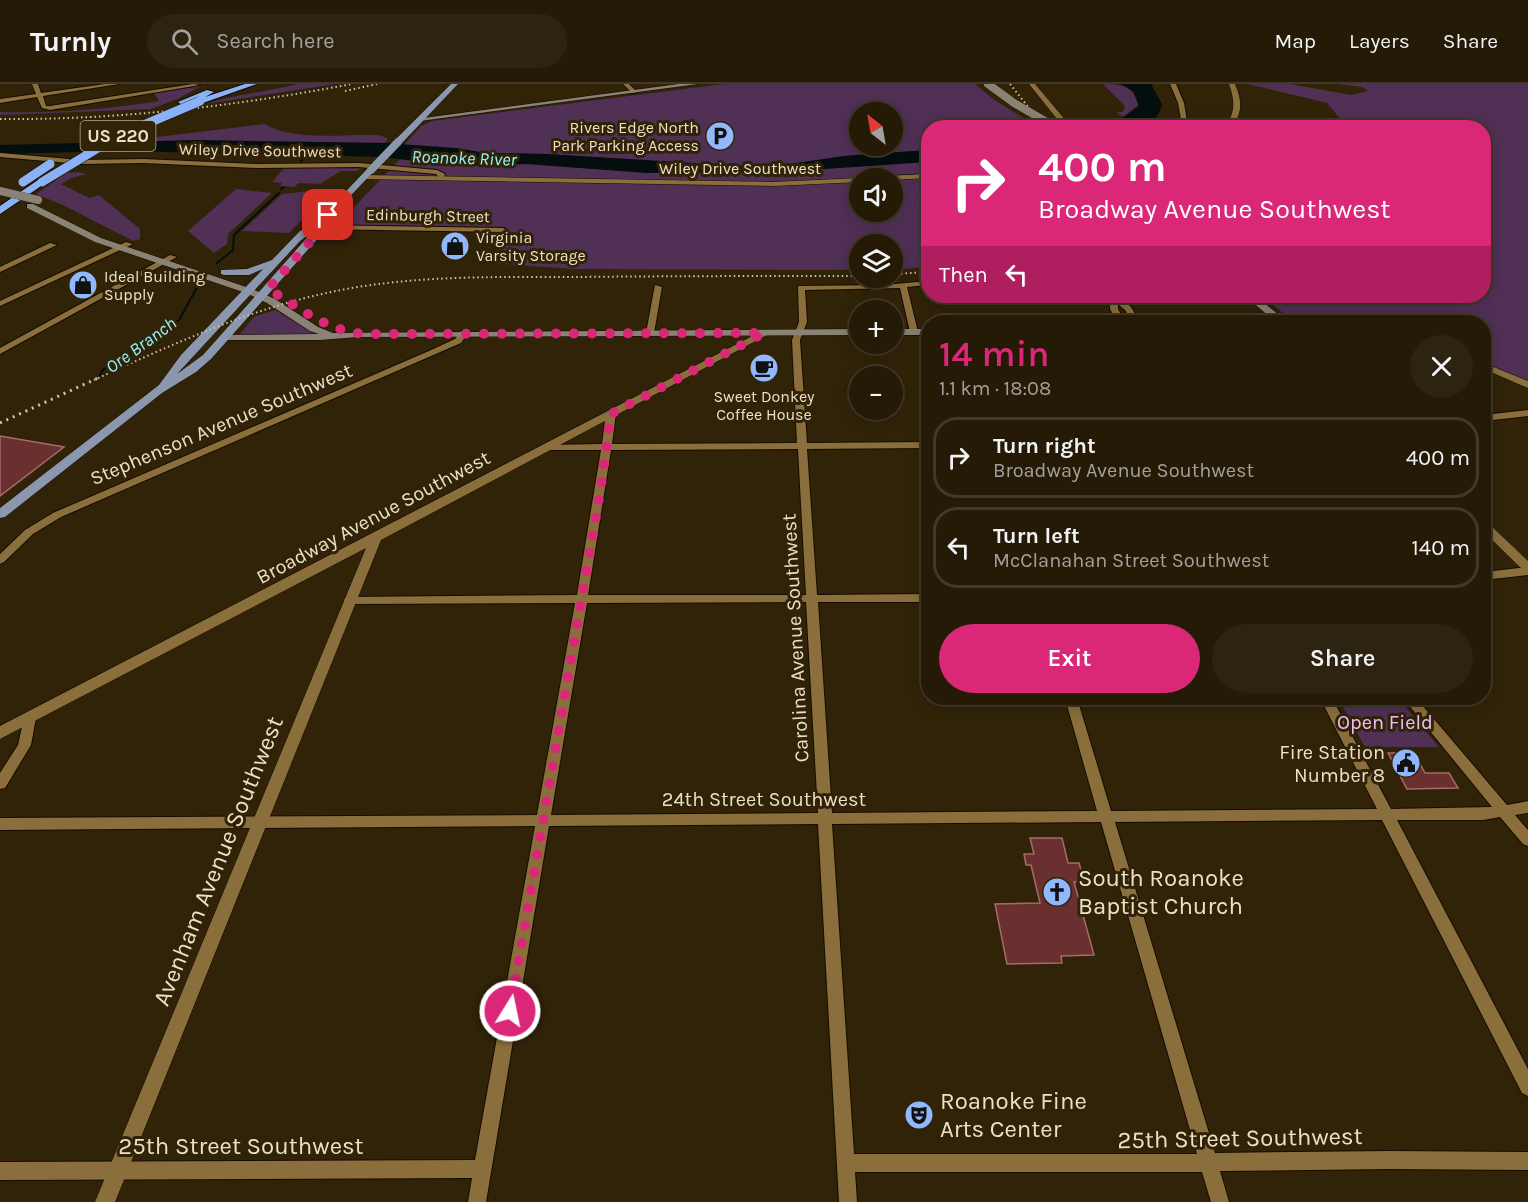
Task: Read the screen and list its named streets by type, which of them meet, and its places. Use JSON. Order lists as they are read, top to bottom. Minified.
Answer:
{"streets":{"highway":["US 220"],"street":["Wiley Drive Southwest","Edinburgh Street","Stephenson Avenue Southwest","Broadway Avenue Southwest","Carolina Avenue Southwest","24th Street Southwest","Avenham Avenue Southwest","25th Street Southwest"]},"crossings":[["Broadway Avenue Southwest","Avenham Avenue Southwest"],["Carolina Avenue Southwest","24th Street Southwest"],["Carolina Avenue Southwest","25th Street Southwest"],["24th Street Southwest","Avenham Avenue Southwest"],["Avenham Avenue Southwest","25th Street Southwest"]],"water":["Roanoke River","Ore Branch"],"parks":["Open Field"],"places":{"parking":["Rivers Edge North Park Parking Access"],"shop":["Virginia Varsity Storage","Ideal Building Supply"],"cafe":["Sweet Donkey Coffee House"],"public building":["Fire Station Number 8"],"church":["South Roanoke Baptist Church"],"theatre":["Roanoke Fine Arts Center"]},"north":"top left","page":{"header":"Turnly","search":"Search here","nav":["Map","Layers","Share"],"map_buttons":["+","−"],"turn":["400 m","Broadway Avenue Southwest"],"then":"Then","heading":["14 min","1.1 km · 18:08"],"list":[{"name":"Turn right","note":"Broadway Avenue Southwest","value":"400 m"},{"name":"Turn left","note":"McClanahan Street Southwest","value":"140 m"}],"buttons":["Exit","Share"]}}
